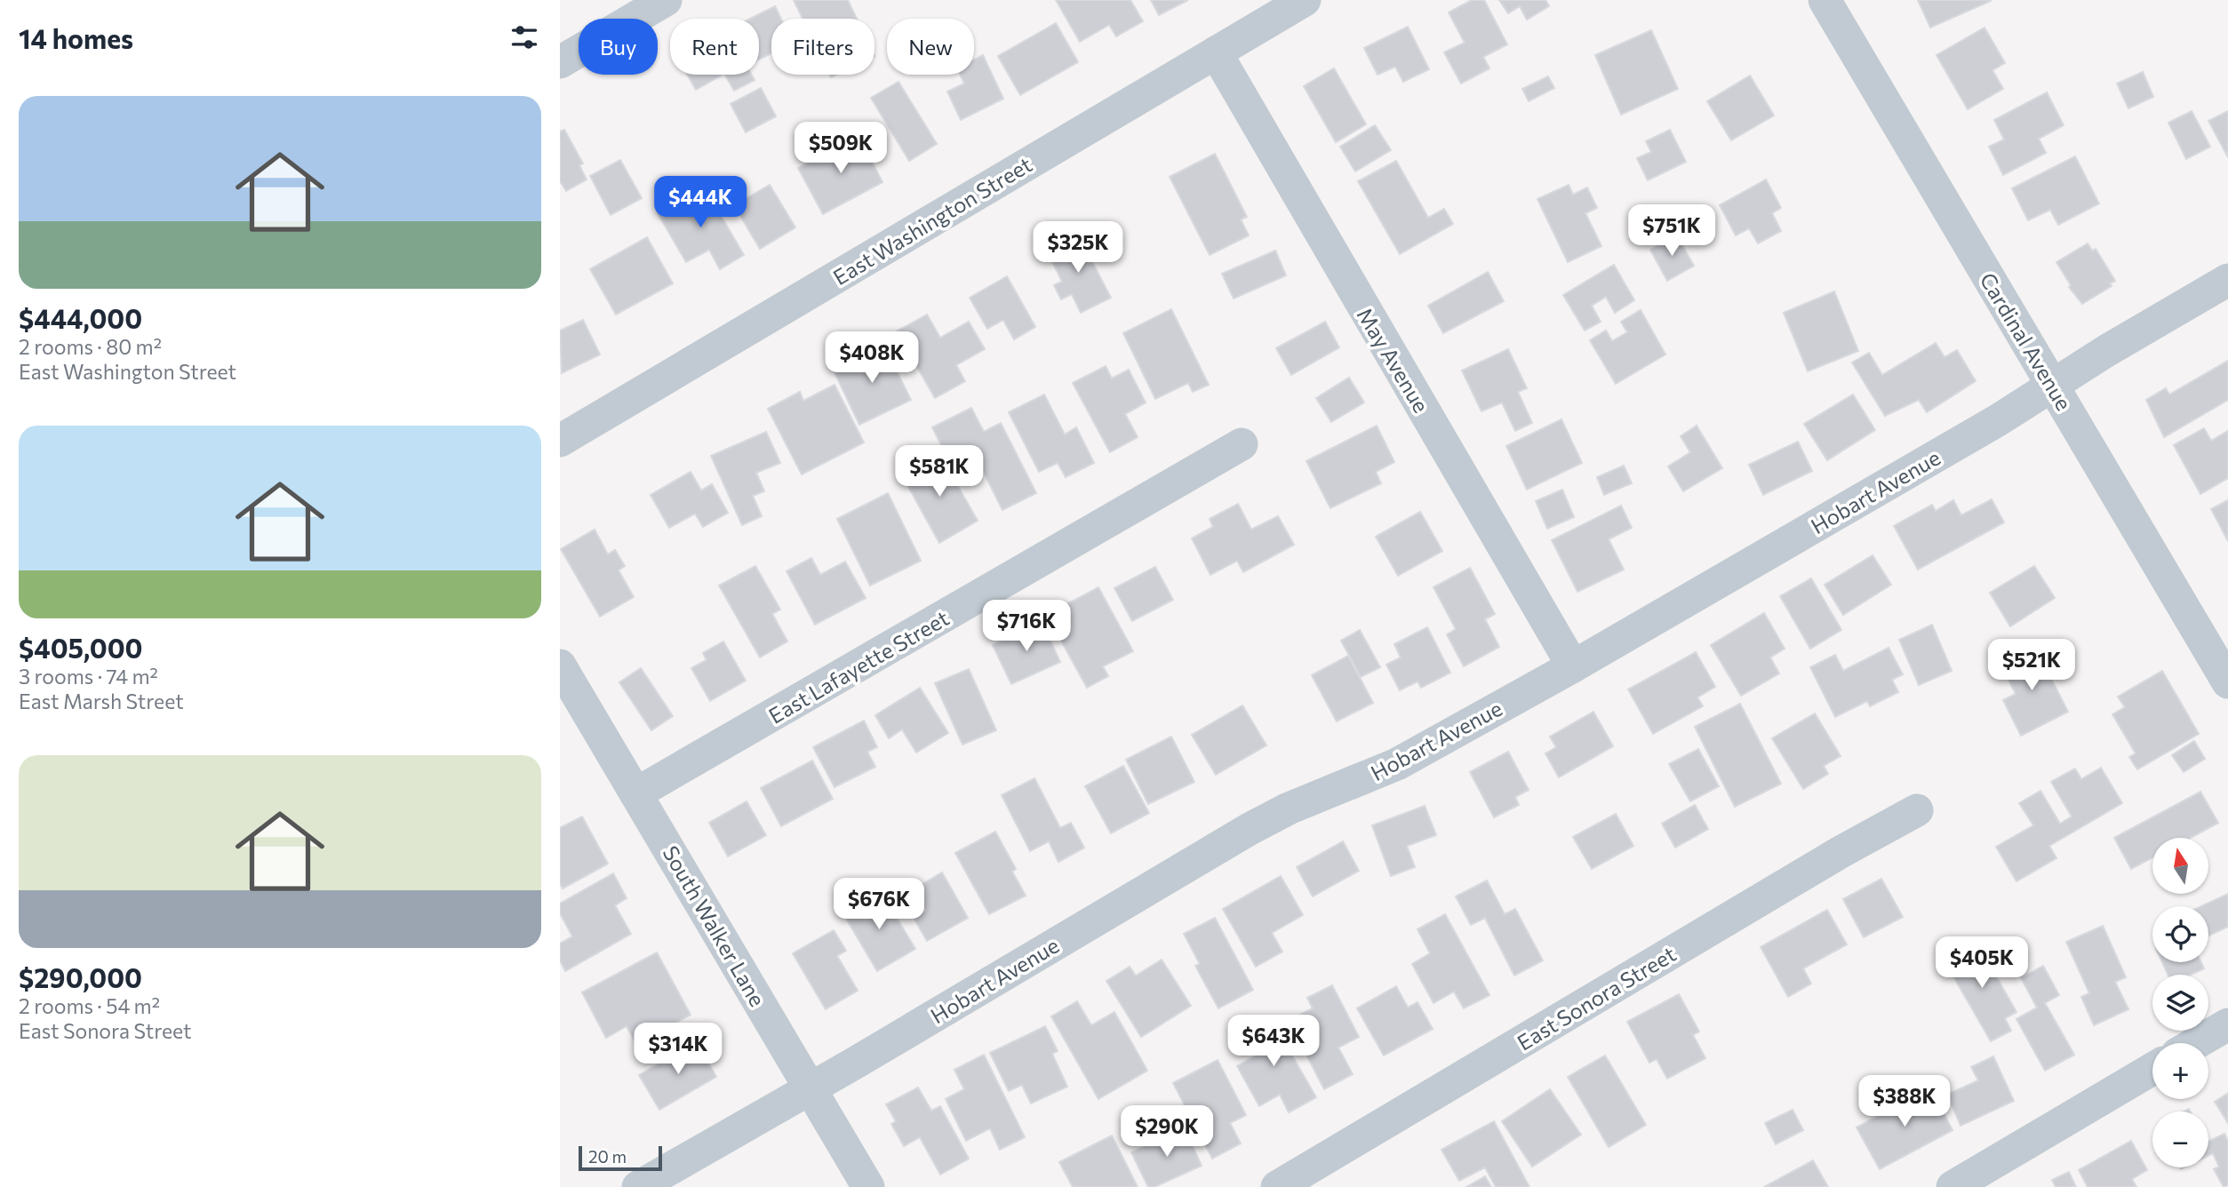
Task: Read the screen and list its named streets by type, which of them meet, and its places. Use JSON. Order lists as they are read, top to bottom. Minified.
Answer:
{"streets":{"street":["East Washington Street","Cardinal Avenue","May Avenue","Hobart Avenue","East Lafayette Street","South Walker Lane","East Sonora Street"]},"crossings":[["East Washington Street","May Avenue"],["Cardinal Avenue","Hobart Avenue"],["May Avenue","Hobart Avenue"],["Hobart Avenue","South Walker Lane"],["East Lafayette Street","South Walker Lane"]],"scale_bar":"20 m","north":"top","page":{"heading":"14 homes","chip":["Buy","Rent","Filters","New"],"list":[{"name":"$444,000","note":"2 rooms · 80 m² · East Washington Street"},{"name":"$405,000","note":"3 rooms · 74 m² · East Marsh Street"},{"name":"$290,000","note":"2 rooms · 54 m² · East Sonora Street"}],"price":["$509K","$444K","$751K","$325K","$408K","$581K","$716K","$521K","$676K","$405K","$643K","$314K","$388K","$290K"],"map_buttons":["+","−"],"scale":"20 m"}}
